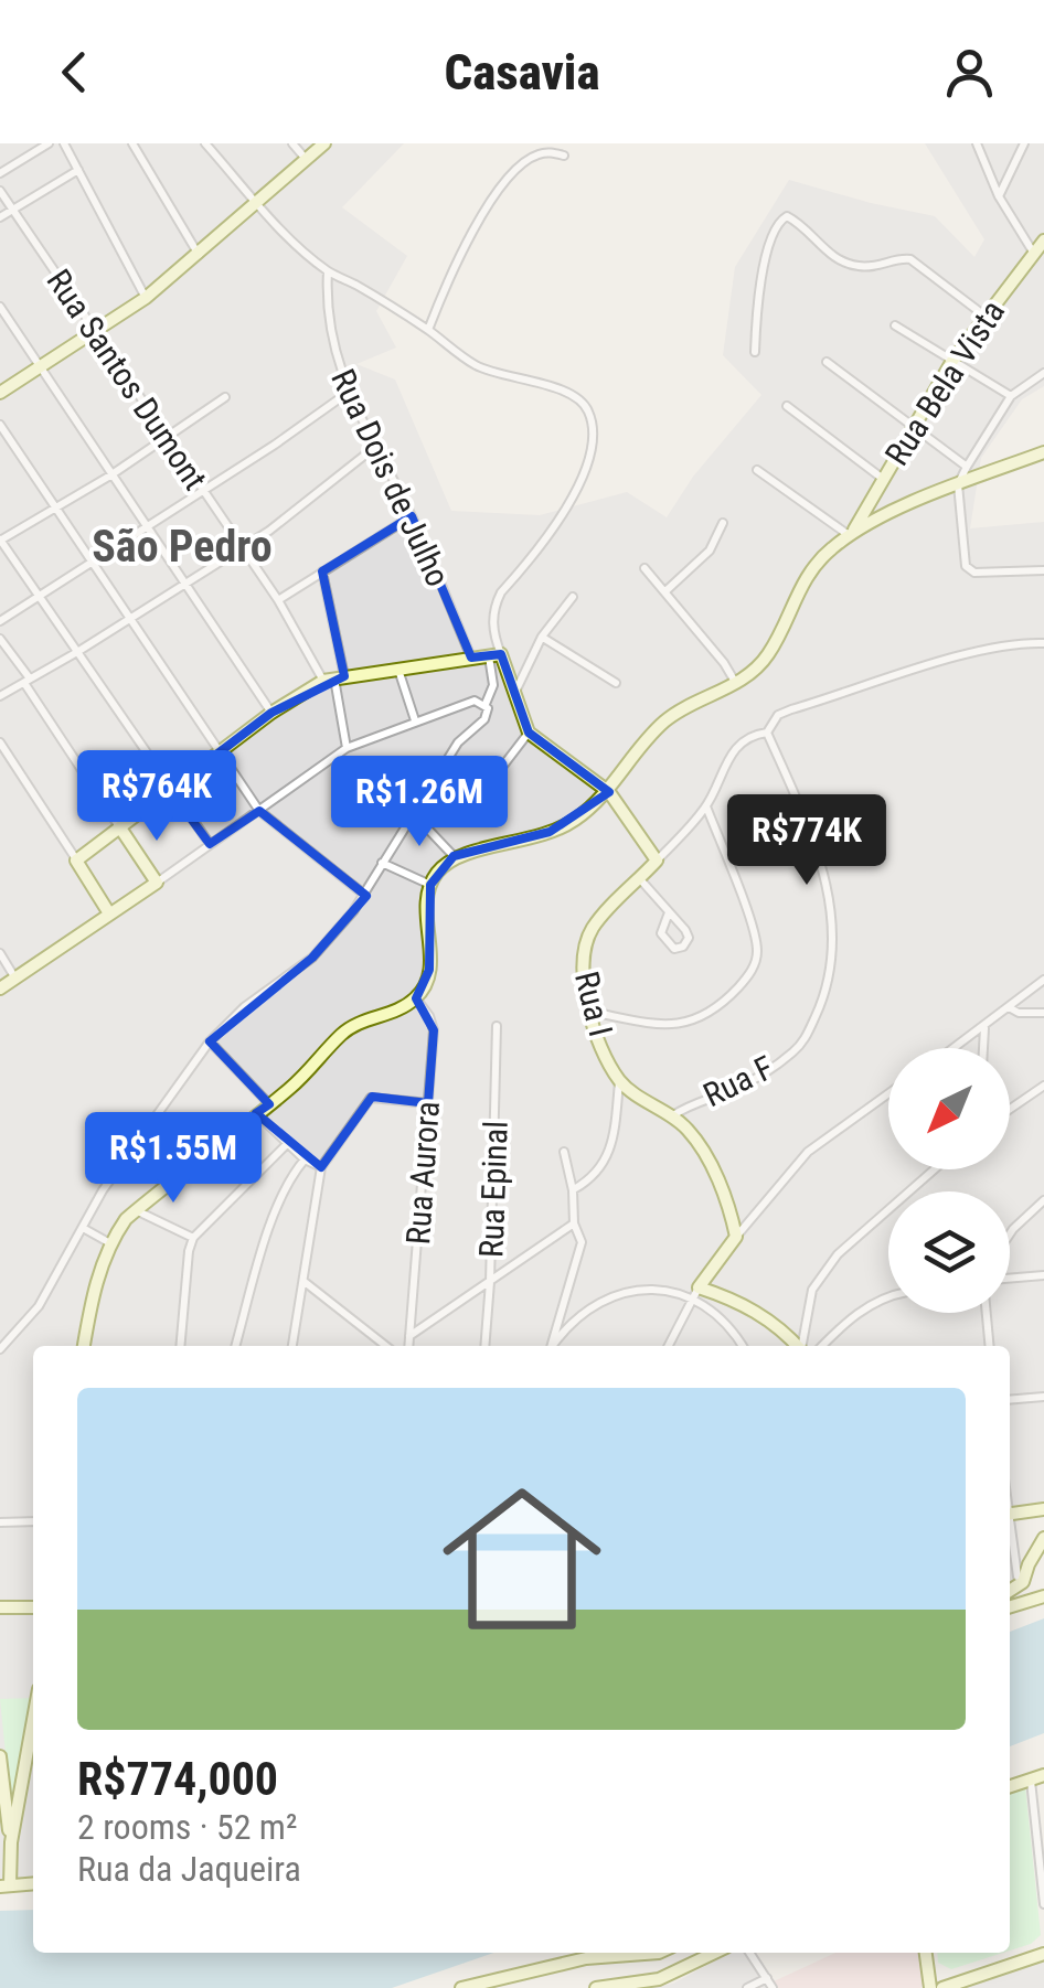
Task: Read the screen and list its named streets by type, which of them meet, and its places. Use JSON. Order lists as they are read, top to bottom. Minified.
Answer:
{"streets":{"main road":["Rua Bela Vista","Rua I","Rua F"],"street":["Rua Santos Dumont","Rua Dois de Julho","Rua Aurora","Rua Epinal"]},"crossings":[["Rua I","Rua F"]],"districts":["São Pedro"],"north":"bottom left","page":{"header":"Casavia","price":["R$764K","R$1.26M","R$774K","R$1.55M"],"list":[{"name":"R$774,000","note":"2 rooms · 52 m² · Rua da Jaqueira"}]}}
